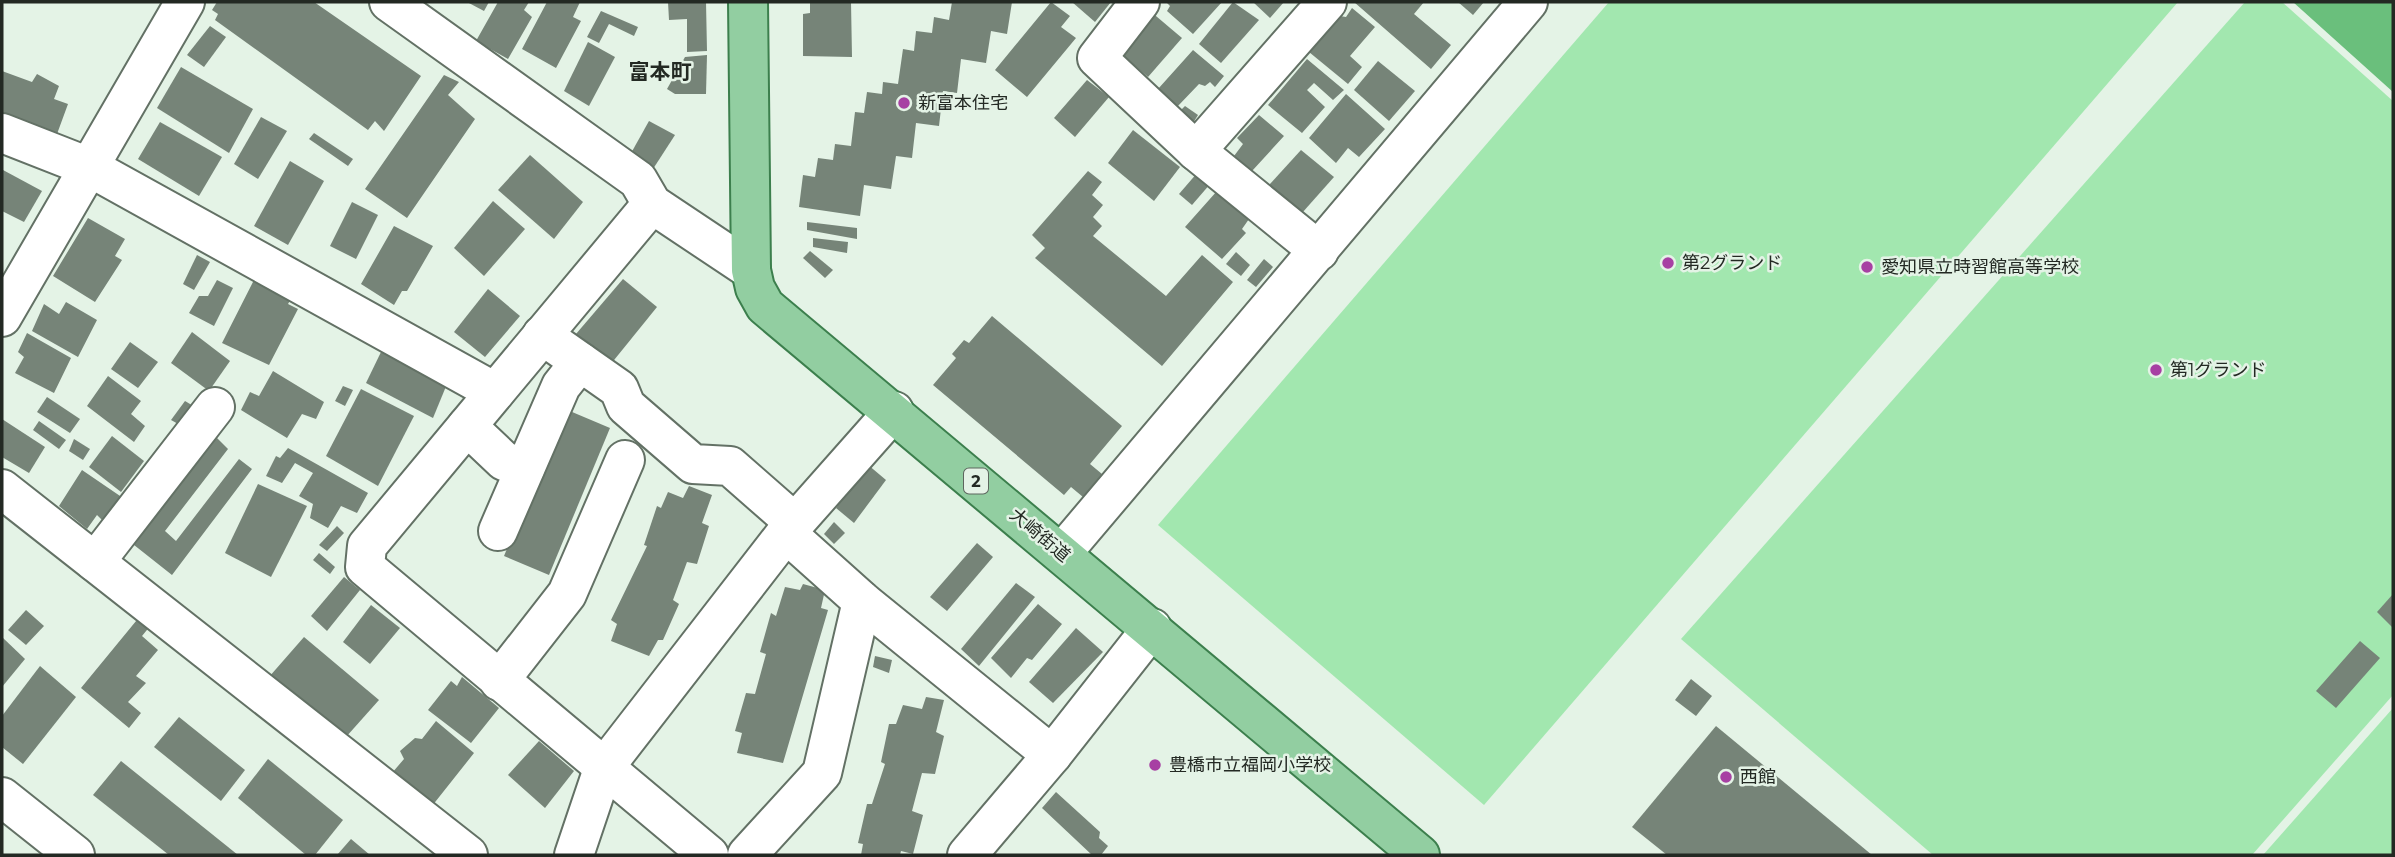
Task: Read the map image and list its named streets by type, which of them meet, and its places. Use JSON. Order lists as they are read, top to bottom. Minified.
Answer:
{"streets":{"main road":["2","大崎街道"]},"districts":["富本町"],"places":["新富本住宅","第2グランド","愛知県立時習館高等学校","第1グランド","豊橋市立福岡小学校","西館"]}
